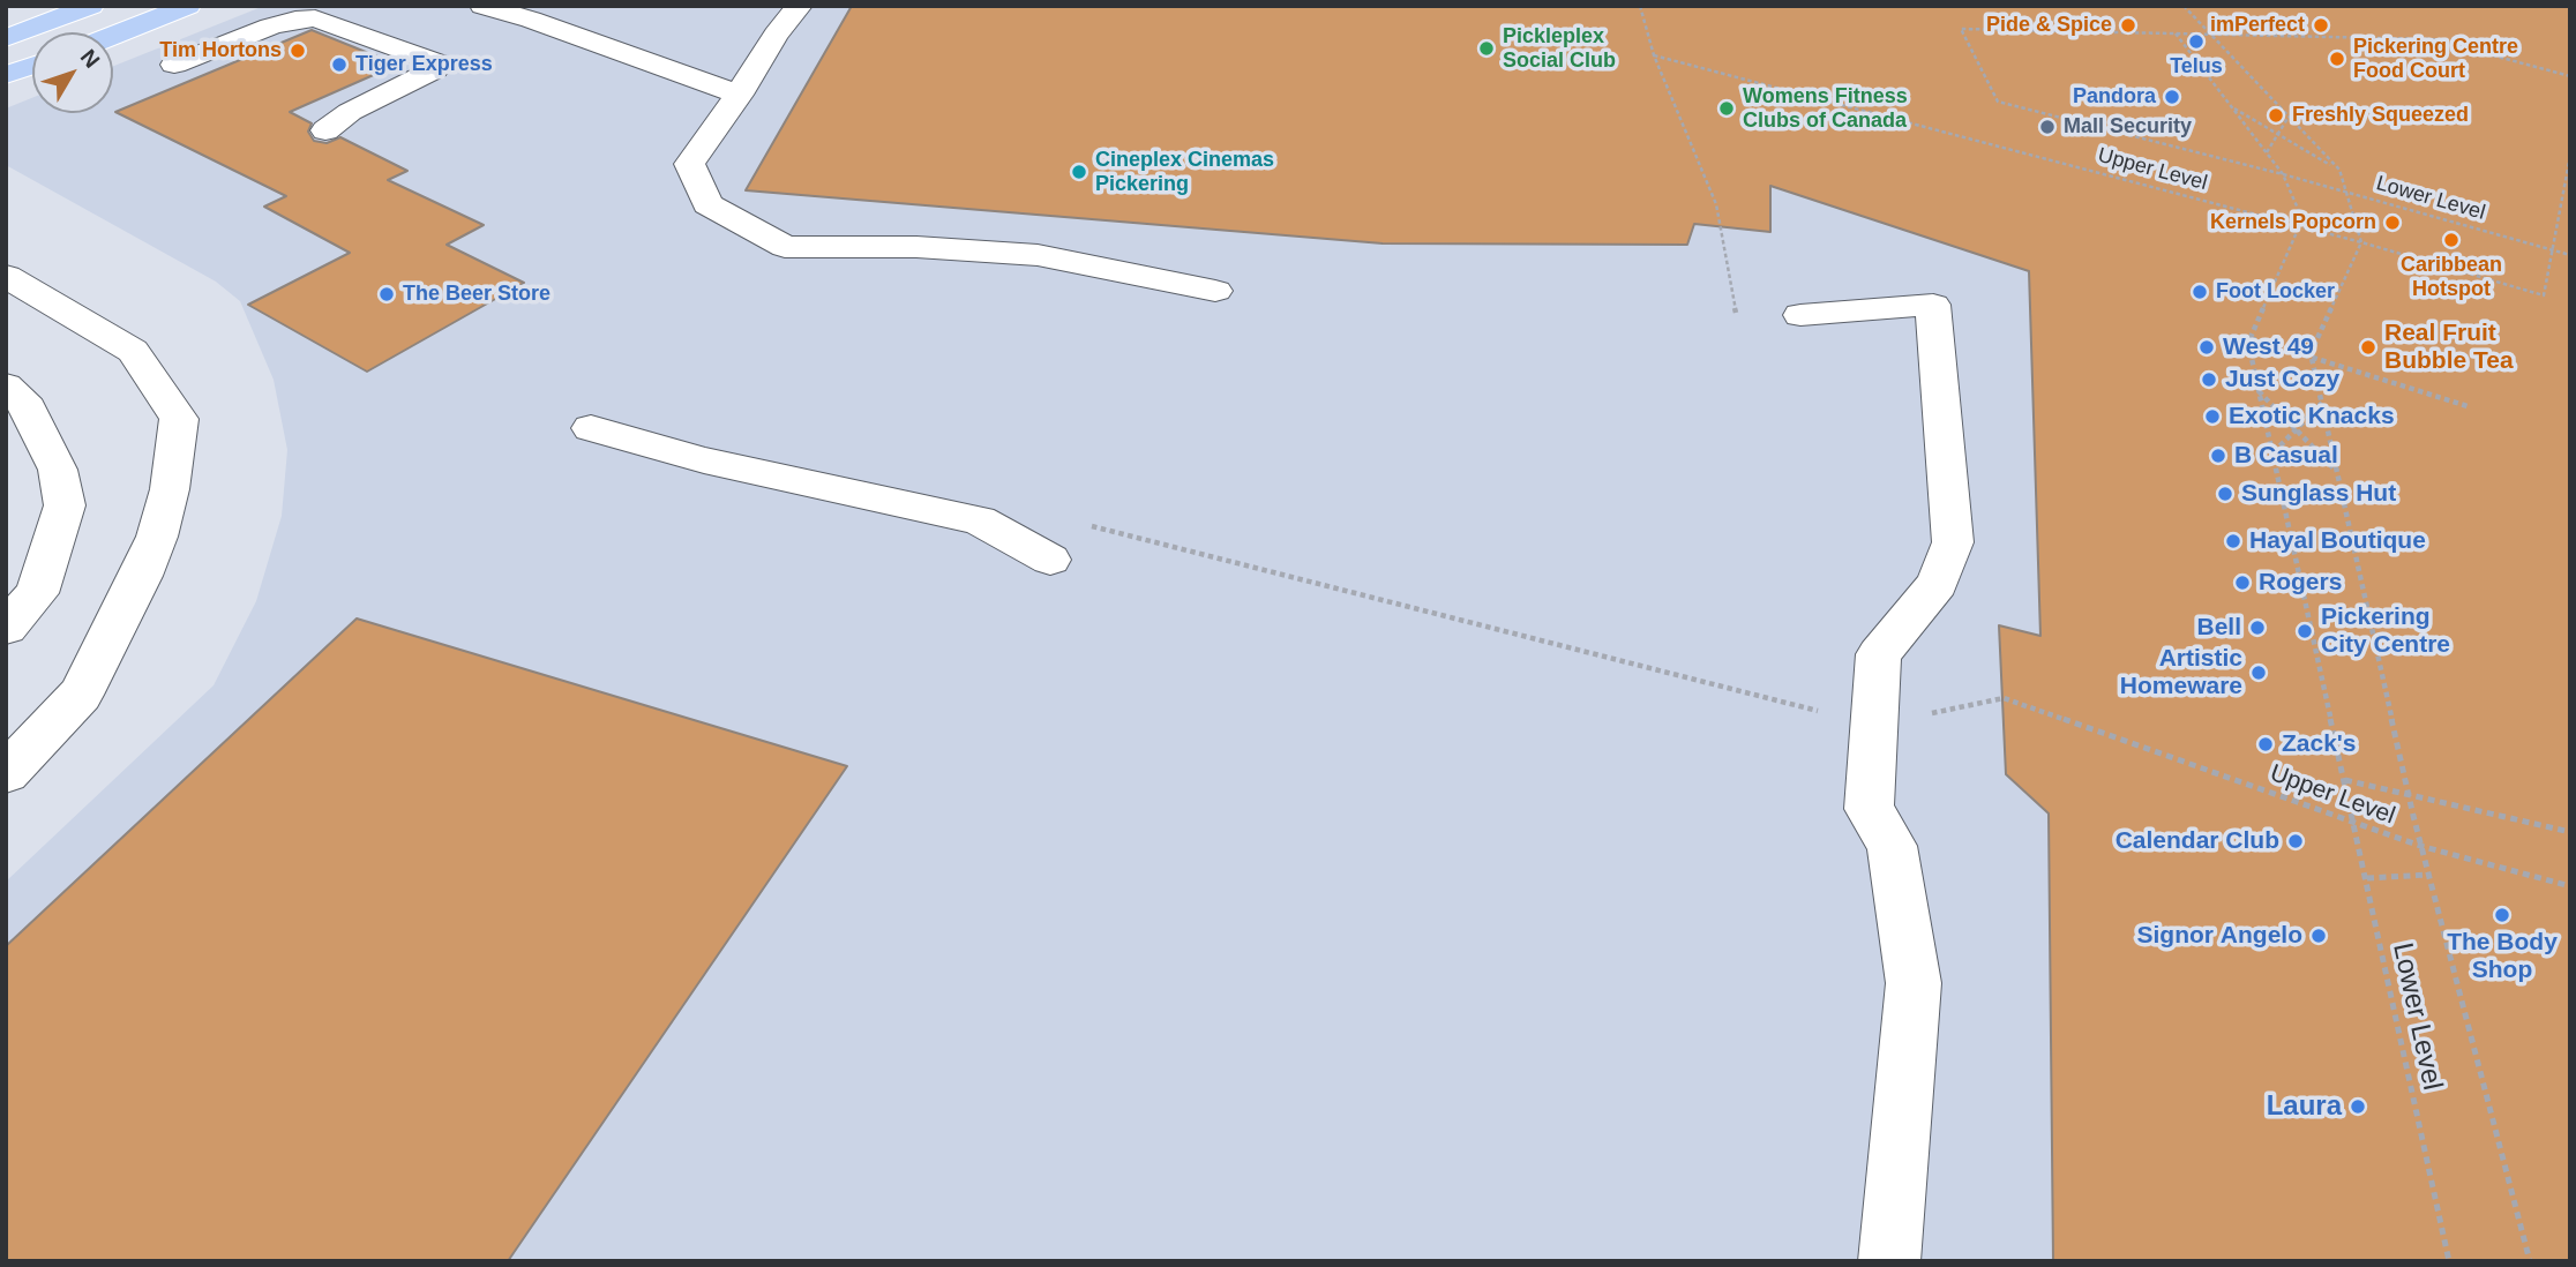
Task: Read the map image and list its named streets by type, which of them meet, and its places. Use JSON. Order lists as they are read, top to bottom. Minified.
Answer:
{"streets":{"path":["Upper Level","Lower Level"]},"places":["Pide & Spice","imPerfect","Telus","Pickleplex Social Club","Tim Hortons","Pickering Centre Food Court","Tiger Express","Pandora","Womens Fitness Clubs of Canada","Freshly Squeezed","Mall Security","Cineplex Cinemas Pickering","Kernels Popcorn","Caribbean Hotspot","Foot Locker","The Beer Store","West 49","Real Fruit Bubble Tea","Just Cozy","Exotic Knacks","B Casual","Sunglass Hut","Hayal Boutique","Rogers","Bell","Pickering City Centre","Artistic Homeware","Zack's","Calendar Club","The Body Shop","Signor Angelo","Laura"],"north":"top right"}
